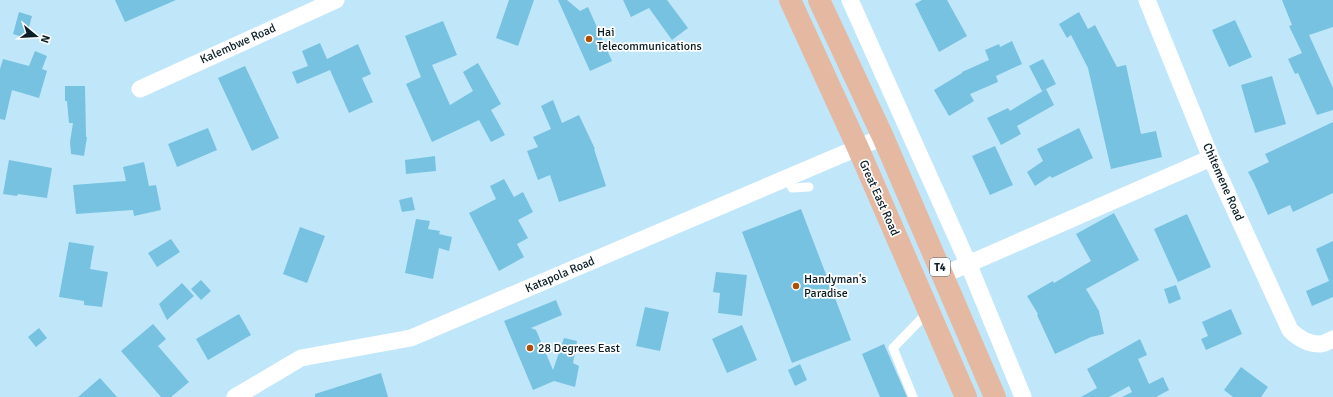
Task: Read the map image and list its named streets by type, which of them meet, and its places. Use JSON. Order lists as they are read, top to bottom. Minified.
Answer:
{"streets":{"main road":["Great East Road","T4"],"street":["Kalembwe Road","Chitemene Road","Katapola Road"]},"crossings":[["Great East Road","Katapola Road"],["T4","Katapola Road"]],"places":["Hai Telecommunications","Handyman's Paradise","28 Degrees East"],"north":"right"}
